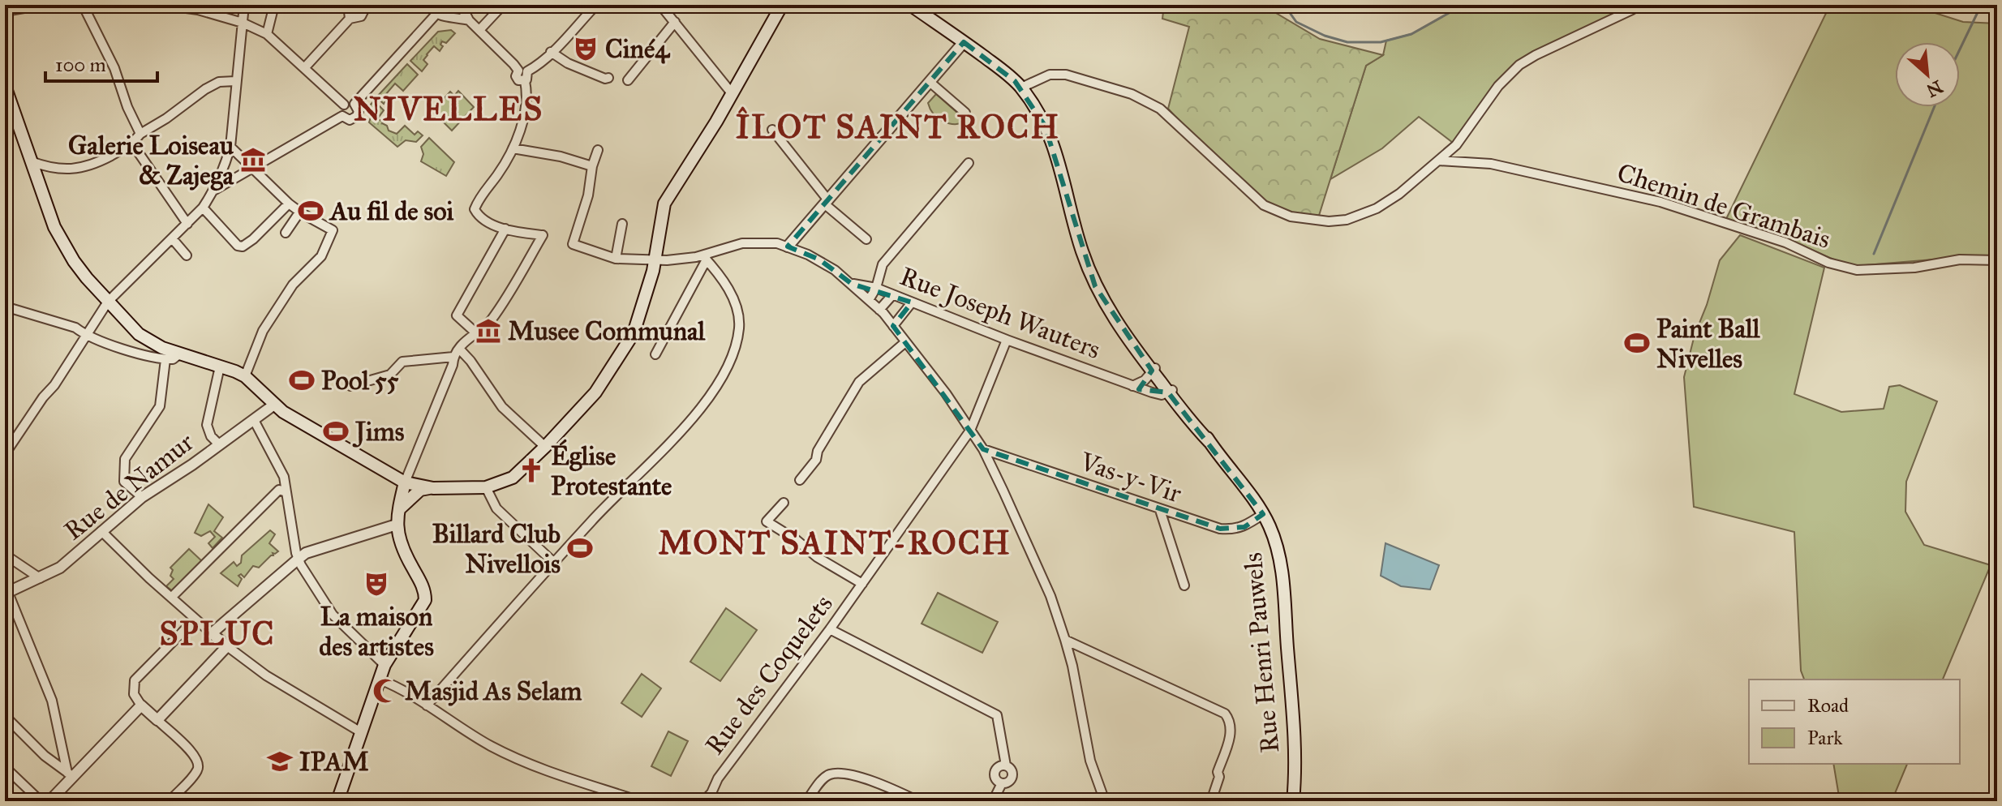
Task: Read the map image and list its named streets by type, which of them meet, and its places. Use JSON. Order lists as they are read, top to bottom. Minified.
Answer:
{"streets":{"main road":["Rue Henri Pauwels"],"street":["Chemin de Grambais","Rue Joseph Wauters","Vas-y-Vir","Rue de Namur","Rue des Coquelets"]},"crossings":[["Rue Joseph Wauters","Rue Henri Pauwels"],["Rue Joseph Wauters","Rue des Coquelets"],["Vas-y-Vir","Rue Henri Pauwels"]],"districts":["NIVELLES","ÎLOT SAINT ROCH","MONT SAINT-ROCH","SPLUC"],"places":{"theatre":["Ciné4","La maison des artistes"],"museum":["Galerie Loiseau & Zajega","Musee Communal"],"sports":["Au fil de soi","Paint Ball Nivelles","Pool 55","Jims","Billard Club Nivellois"],"church":["Église Protestante"],"mosque":["Masjid As Selam"],"school or university":["IPAM"]},"legend":["Road","Park"],"scale_bar":"100 m","north":"bottom right"}
